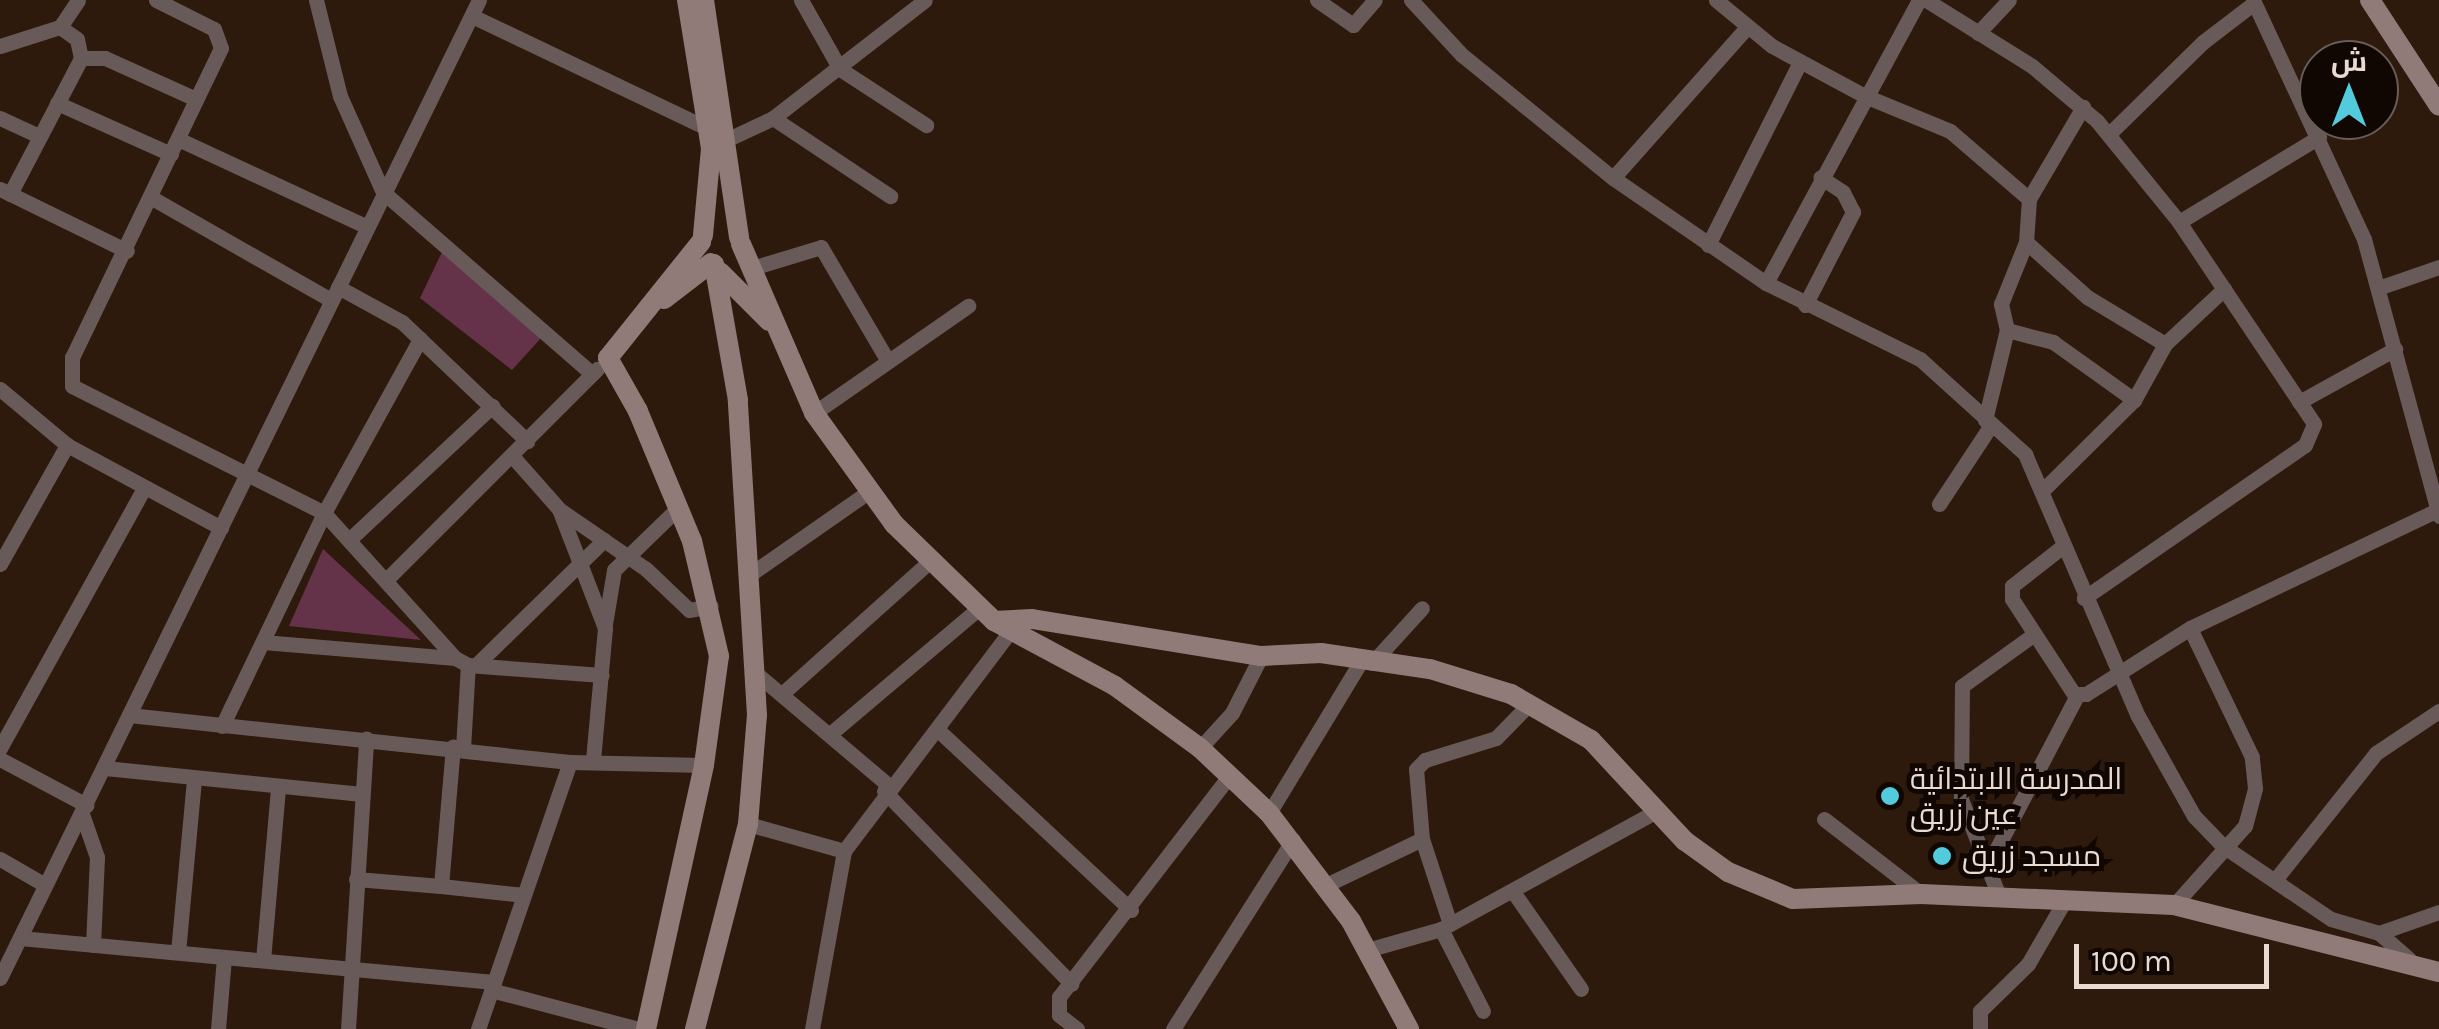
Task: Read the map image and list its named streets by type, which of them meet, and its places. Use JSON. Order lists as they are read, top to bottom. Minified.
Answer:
{"places":["المدرسة الابتدائية عين زريق","مسجد زريق"],"scale_bar":"100 m","north":"top"}
